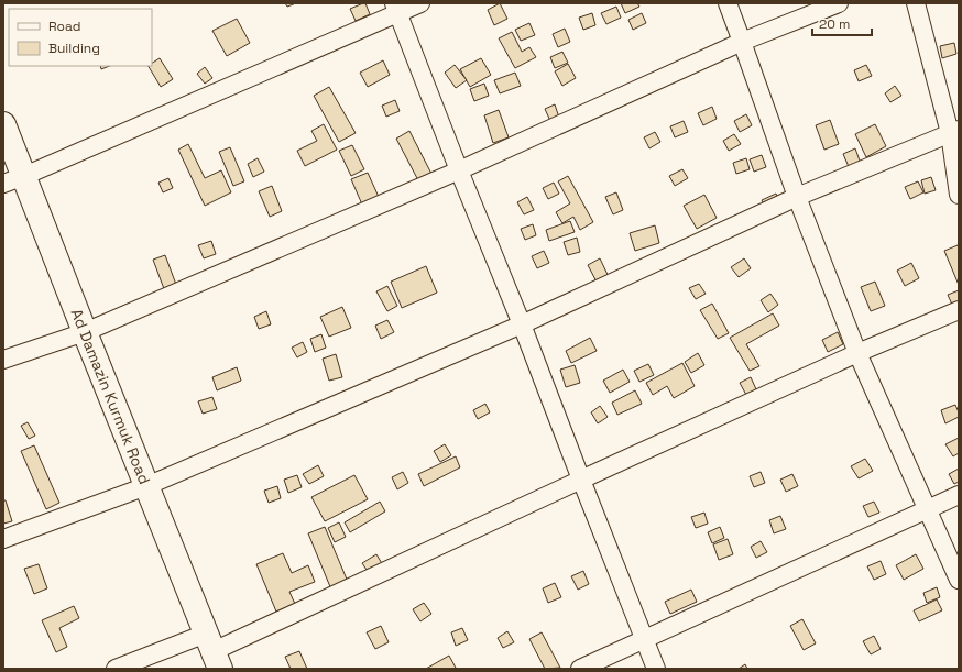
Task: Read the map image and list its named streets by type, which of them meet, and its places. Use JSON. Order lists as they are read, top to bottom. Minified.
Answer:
{"streets":{"highway":["Ad Damazin Kurmuk Road"]},"legend":["Road","Building"],"scale_bar":"20 m"}
